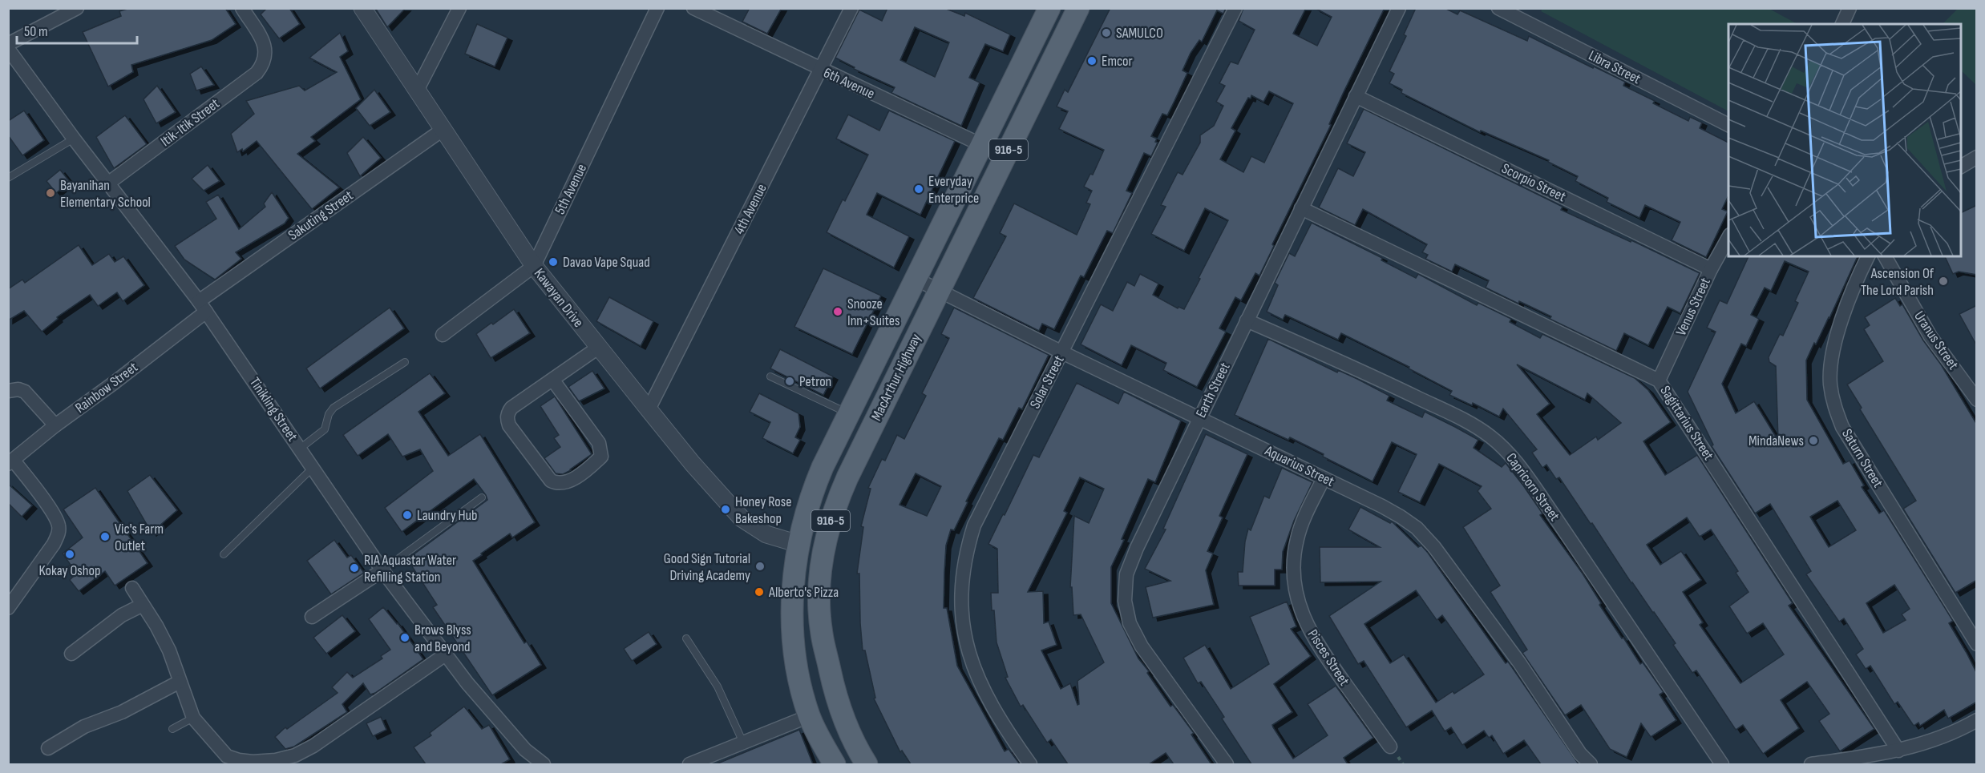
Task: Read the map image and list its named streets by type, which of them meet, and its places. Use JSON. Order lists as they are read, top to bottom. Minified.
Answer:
{"streets":{"main road":["916-5","MacArthur Highway"],"street":["Libra Street","6th Avenue","Itik-Itik Street","Scorpio Street","5th Avenue","4th Avenue","Sakuting Street","Kawayan Drive","Venus Street","Uranus Street","Solar Street","Rainbow Street","Earth Street","Tinikling Street","Sagittarius Street","Saturn Street","Aquarius Street","Capricorn Street","Pisces Street"]},"crossings":[["6th Avenue","4th Avenue"],["6th Avenue","MacArthur Highway"],["Itik-Itik Street","Tinikling Street"],["Scorpio Street","Venus Street"],["Scorpio Street","Earth Street"],["5th Avenue","Kawayan Drive"],["4th Avenue","Kawayan Drive"],["Sakuting Street","Kawayan Drive"],["Sakuting Street","Rainbow Street"],["Sakuting Street","Tinikling Street"],["Kawayan Drive","MacArthur Highway"],["Venus Street","Sagittarius Street"],["MacArthur Highway","Aquarius Street"],["Solar Street","Aquarius Street"],["Rainbow Street","Tinikling Street"],["Earth Street","Sagittarius Street"],["Earth Street","Aquarius Street"],["Earth Street","Capricorn Street"],["Aquarius Street","Pisces Street"]],"places":["SAMULCO","Emcor","Everyday Enterprice","Bayanihan Elementary School","Davao Vape Squad","Ascension Of The Lord Parish","Snooze Inn+Suites","Petron","MindaNews","Honey Rose Bakeshop","Laundry Hub","Vic's Farm Outlet","Kokay Oshop","Good Sign Tutorial Driving Academy","RIA Aquastar Water Refilling Station","Alberto's Pizza","Brows Blyss and Beyond"],"scale_bar":"50 m"}
